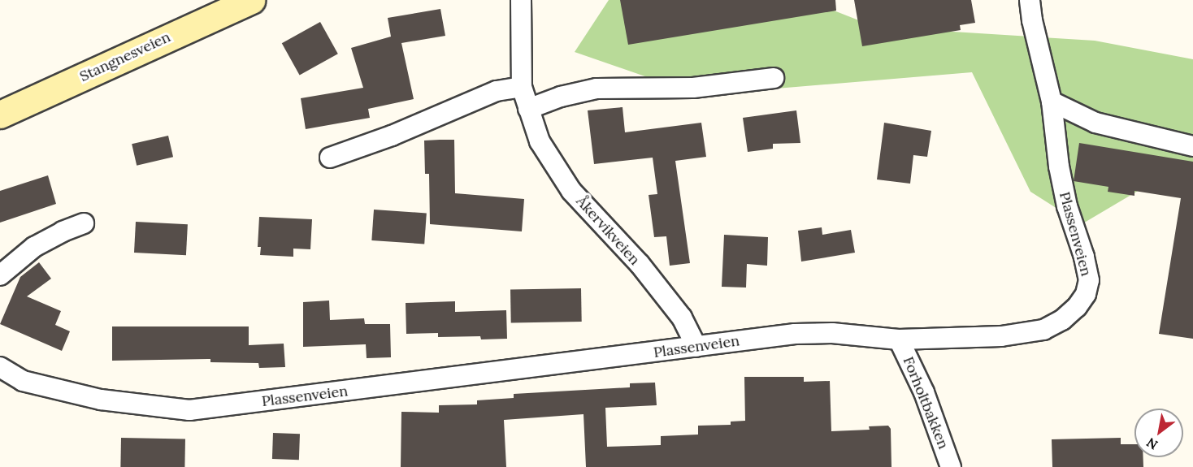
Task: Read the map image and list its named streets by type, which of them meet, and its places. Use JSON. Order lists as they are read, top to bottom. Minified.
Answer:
{"streets":{"main road":["Stangnesveien"],"street":["Åkervikveien","Plassenveien","Forholtbakken"]},"crossings":[["Åkervikveien","Plassenveien"],["Plassenveien","Forholtbakken"]],"north":"bottom left"}
